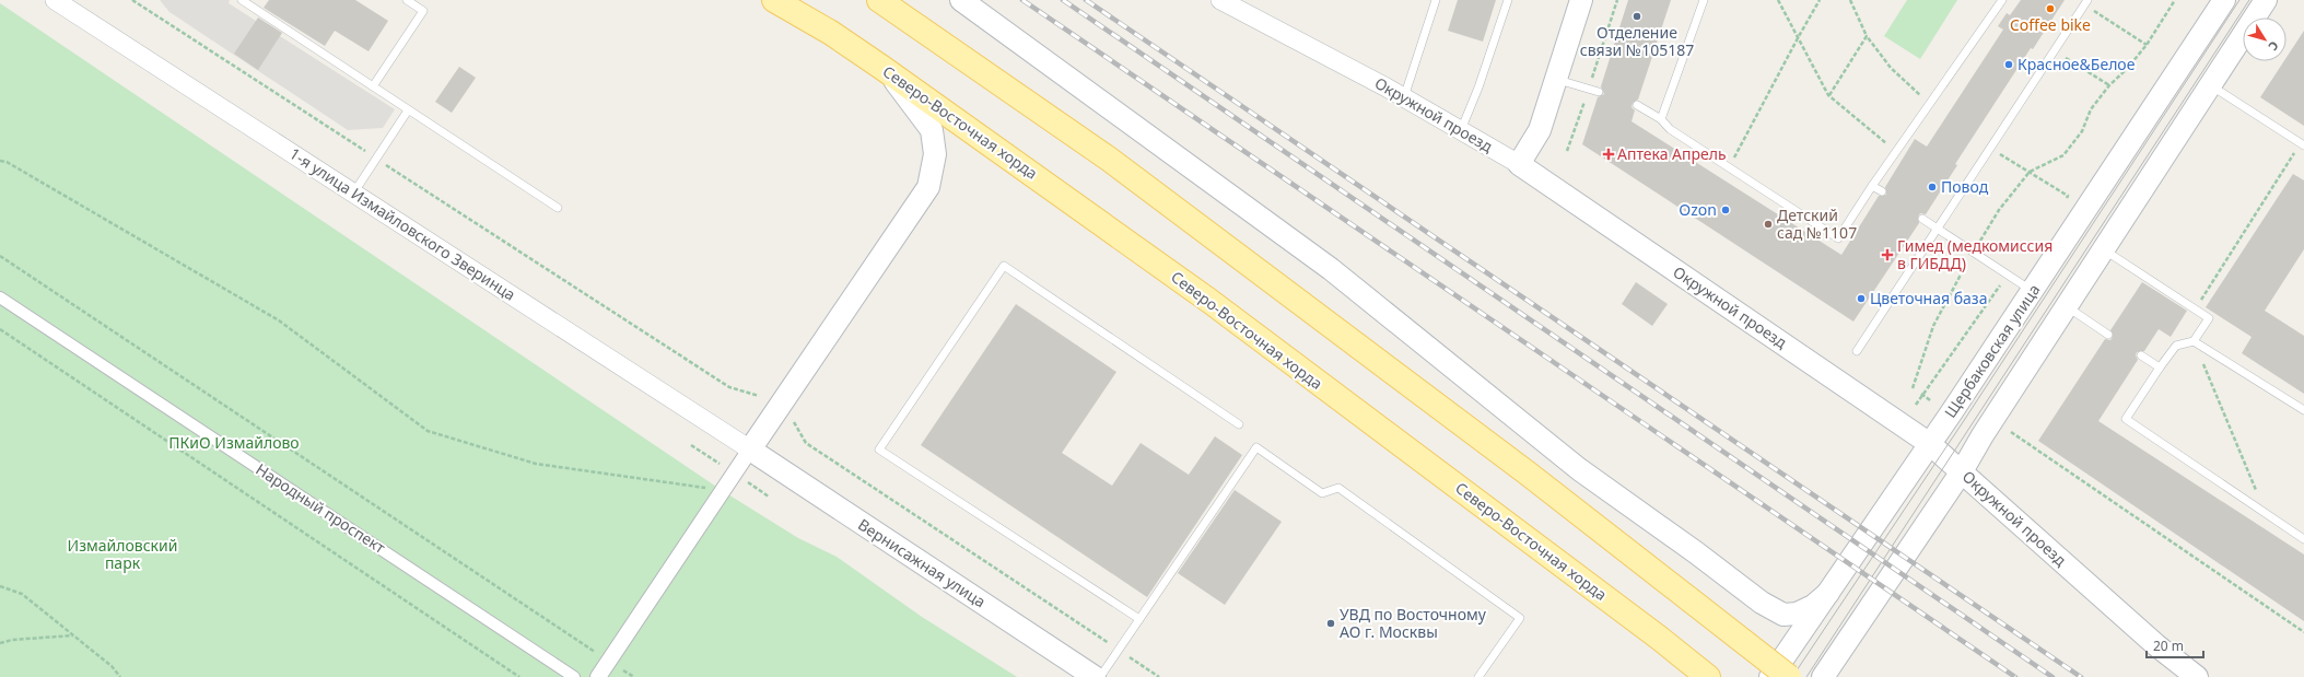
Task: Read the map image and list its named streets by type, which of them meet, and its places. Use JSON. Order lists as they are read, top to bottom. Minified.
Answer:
{"streets":{"main road":["Окружной проезд","Северо-Восточная хорда","Щербаковская улица","Вернисажная улица"],"street":["1-я улица Измайловского Зверинца","Народный проспект"]},"crossings":[["Окружной проезд","Щербаковская улица"],["1-я улица Измайловского Зверинца","Вернисажная улица"]],"parks":["ПКиО Измайлово","Измайловский парк"],"places":{"other":["Coffee bike","Отделение связи №105187","Красное&Белое","Повод","Ozon","Детский сад №1107","Цветочная база","УВД по Восточному АО г. Москвы"],"health":["Аптека Апрель","Гимед (медкомиссия в ГИБДД)"]},"scale_bar":"20 m","north":"bottom right"}
